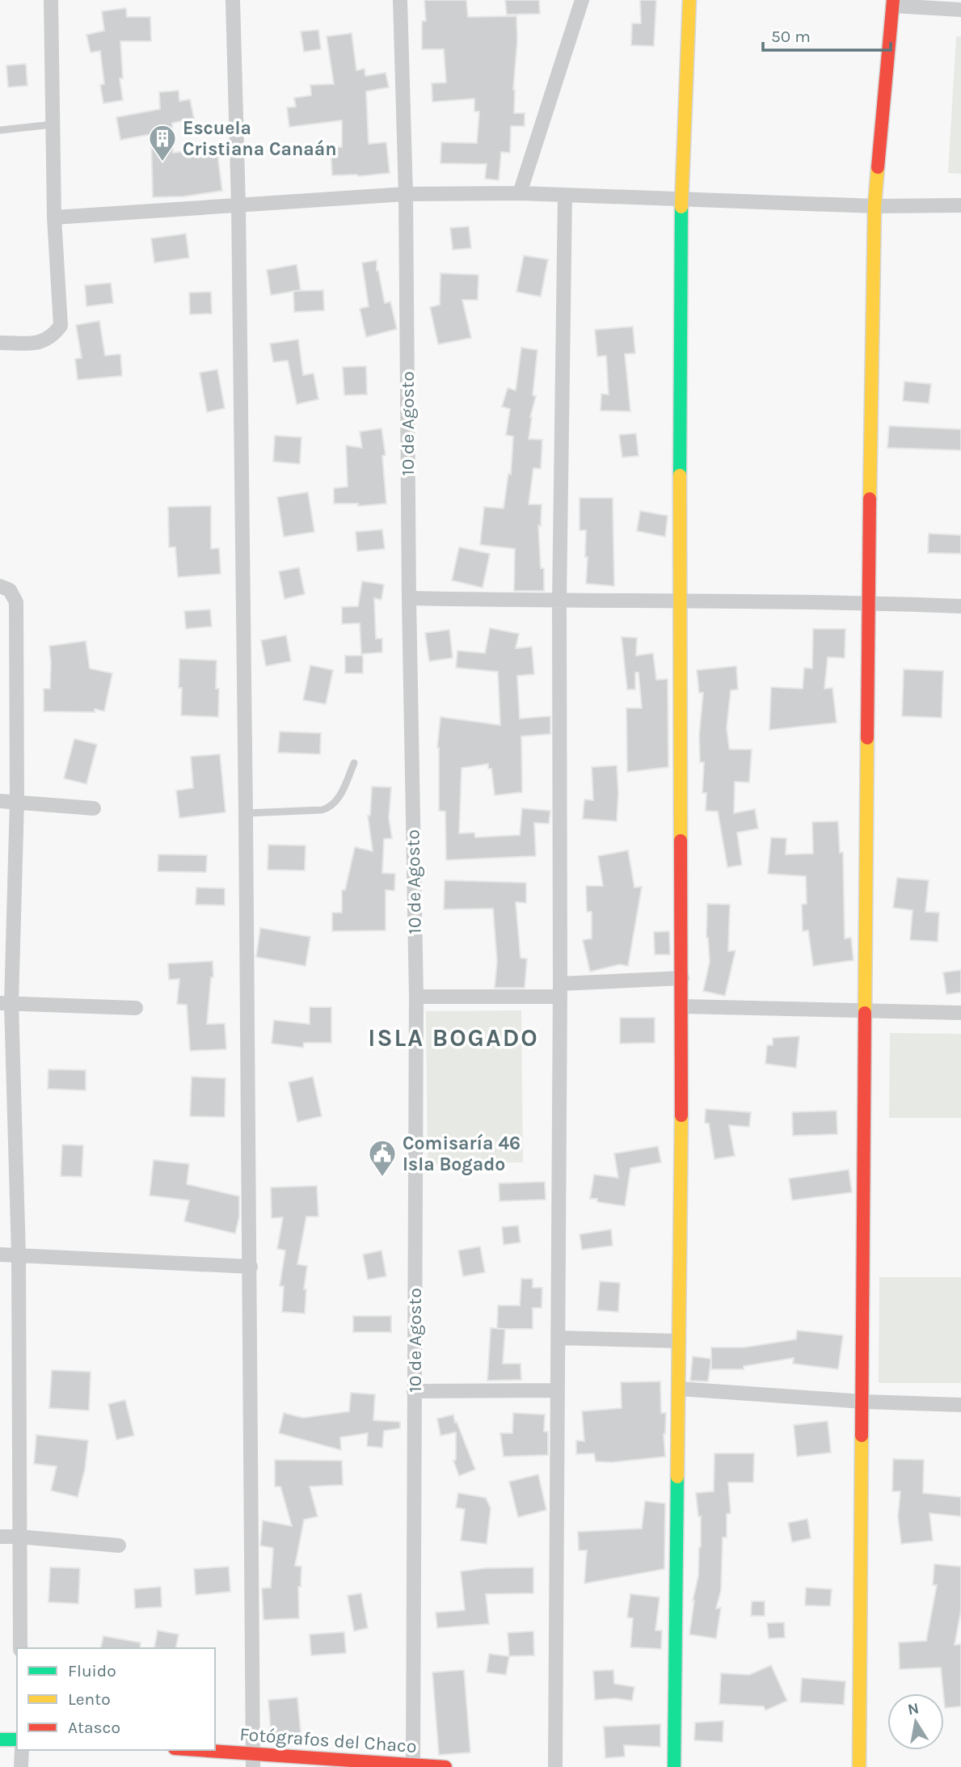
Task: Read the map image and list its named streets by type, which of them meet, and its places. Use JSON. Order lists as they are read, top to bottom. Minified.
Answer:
{"streets":{"street":["10 de Agosto","Fotógrafos del Chaco"]},"crossings":[["10 de Agosto","Fotógrafos del Chaco"]],"districts":["ISLA BOGADO"],"places":{"building":["Escuela Cristiana Canaán"],"public building":["Comisaría 46 Isla Bogado"]},"legend":["Fluido","Lento","Atasco"],"scale_bar":"50 m","north":"top"}
